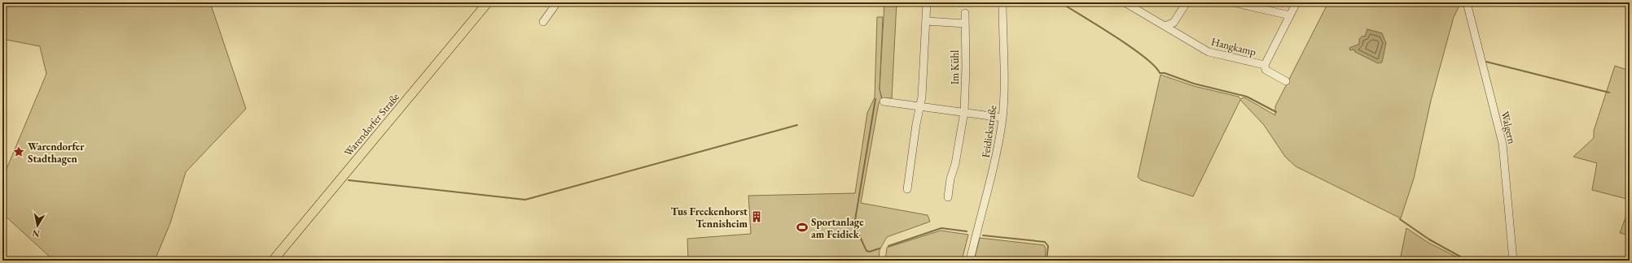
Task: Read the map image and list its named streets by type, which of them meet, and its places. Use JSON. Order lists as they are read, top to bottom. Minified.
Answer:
{"streets":{"main road":["Warendorfer Straße"],"street":["Hangkamp","Im Kühl","Walgern","Feidiekstraße"]},"places":{"place":["Warendorfer Stadthagen"],"building":["Tus Freckenhorst Tennisheim"],"sports":["Sportanlage am Feidiek"]},"north":"bottom"}
